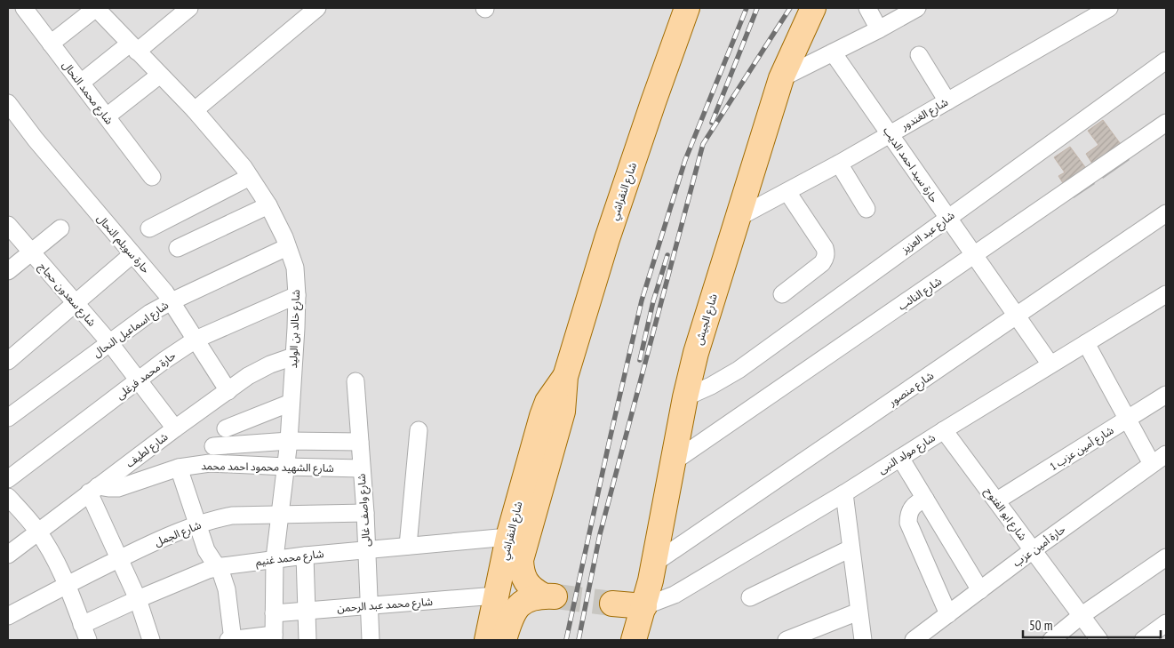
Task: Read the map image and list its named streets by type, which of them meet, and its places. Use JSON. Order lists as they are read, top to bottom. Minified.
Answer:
{"streets":{"main road":["شارع النقراشي","شارع الجيش"],"street":["شارع محمد النحال","شارع الغندور","حارة سيد احمد الديب","شارع عبد العزيز","حارة سويلم النحال","شارع النائب","شارع سعدون حجاج","شارع اسماعيل النحال","شارع خالد بن الوليد","حارة محمد فرغلى","شارع منصور","شارع أمين عزب 1","شارع لطيف","شارع مولد النبى","شارع الشهيد محمود احمد محمد","شارع واصف غالى","شارع ابو الفتوح","شارع الجمل","حارة أمين عزب","شارع محمد غنيم","شارع محمد عبد الرحمن"]},"crossings":[["شارع الغندور","حارة سيد احمد الديب"],["شارع الغندور","شارع الجيش"],["حارة سيد احمد الديب","شارع عبد العزيز"],["حارة سيد احمد الديب","شارع النائب"],["حارة سيد احمد الديب","شارع منصور"],["حارة سيد احمد الديب","شارع مولد النبى"],["شارع النقراشي","شارع محمد غنيم"],["شارع النقراشي","شارع محمد عبد الرحمن"],["شارع عبد العزيز","شارع الجيش"],["حارة سويلم النحال","شارع اسماعيل النحال"],["حارة سويلم النحال","حارة محمد فرغلى"],["حارة سويلم النحال","شارع لطيف"],["شارع النائب","شارع الجيش"],["شارع سعدون حجاج","شارع اسماعيل النحال"],["شارع سعدون حجاج","حارة محمد فرغلى"],["شارع سعدون حجاج","شارع لطيف"],["شارع الجيش","شارع منصور"],["شارع الجيش","شارع مولد النبى"],["شارع اسماعيل النحال","شارع خالد بن الوليد"],["شارع خالد بن الوليد","حارة محمد فرغلى"],["شارع خالد بن الوليد","شارع لطيف"],["شارع خالد بن الوليد","شارع الشهيد محمود احمد محمد"],["شارع خالد بن الوليد","شارع الجمل"],["شارع خالد بن الوليد","شارع محمد غنيم"],["شارع خالد بن الوليد","شارع محمد عبد الرحمن"],["شارع أمين عزب 1","شارع ابو الفتوح"],["شارع لطيف","شارع الشهيد محمود احمد محمد"],["شارع مولد النبى","شارع ابو الفتوح"],["شارع الشهيد محمود احمد محمد","شارع واصف غالى"],["شارع واصف غالى","شارع الجمل"],["شارع واصف غالى","شارع محمد غنيم"],["شارع واصف غالى","شارع محمد عبد الرحمن"],["شارع ابو الفتوح","حارة أمين عزب"]],"scale_bar":"50 m"}
